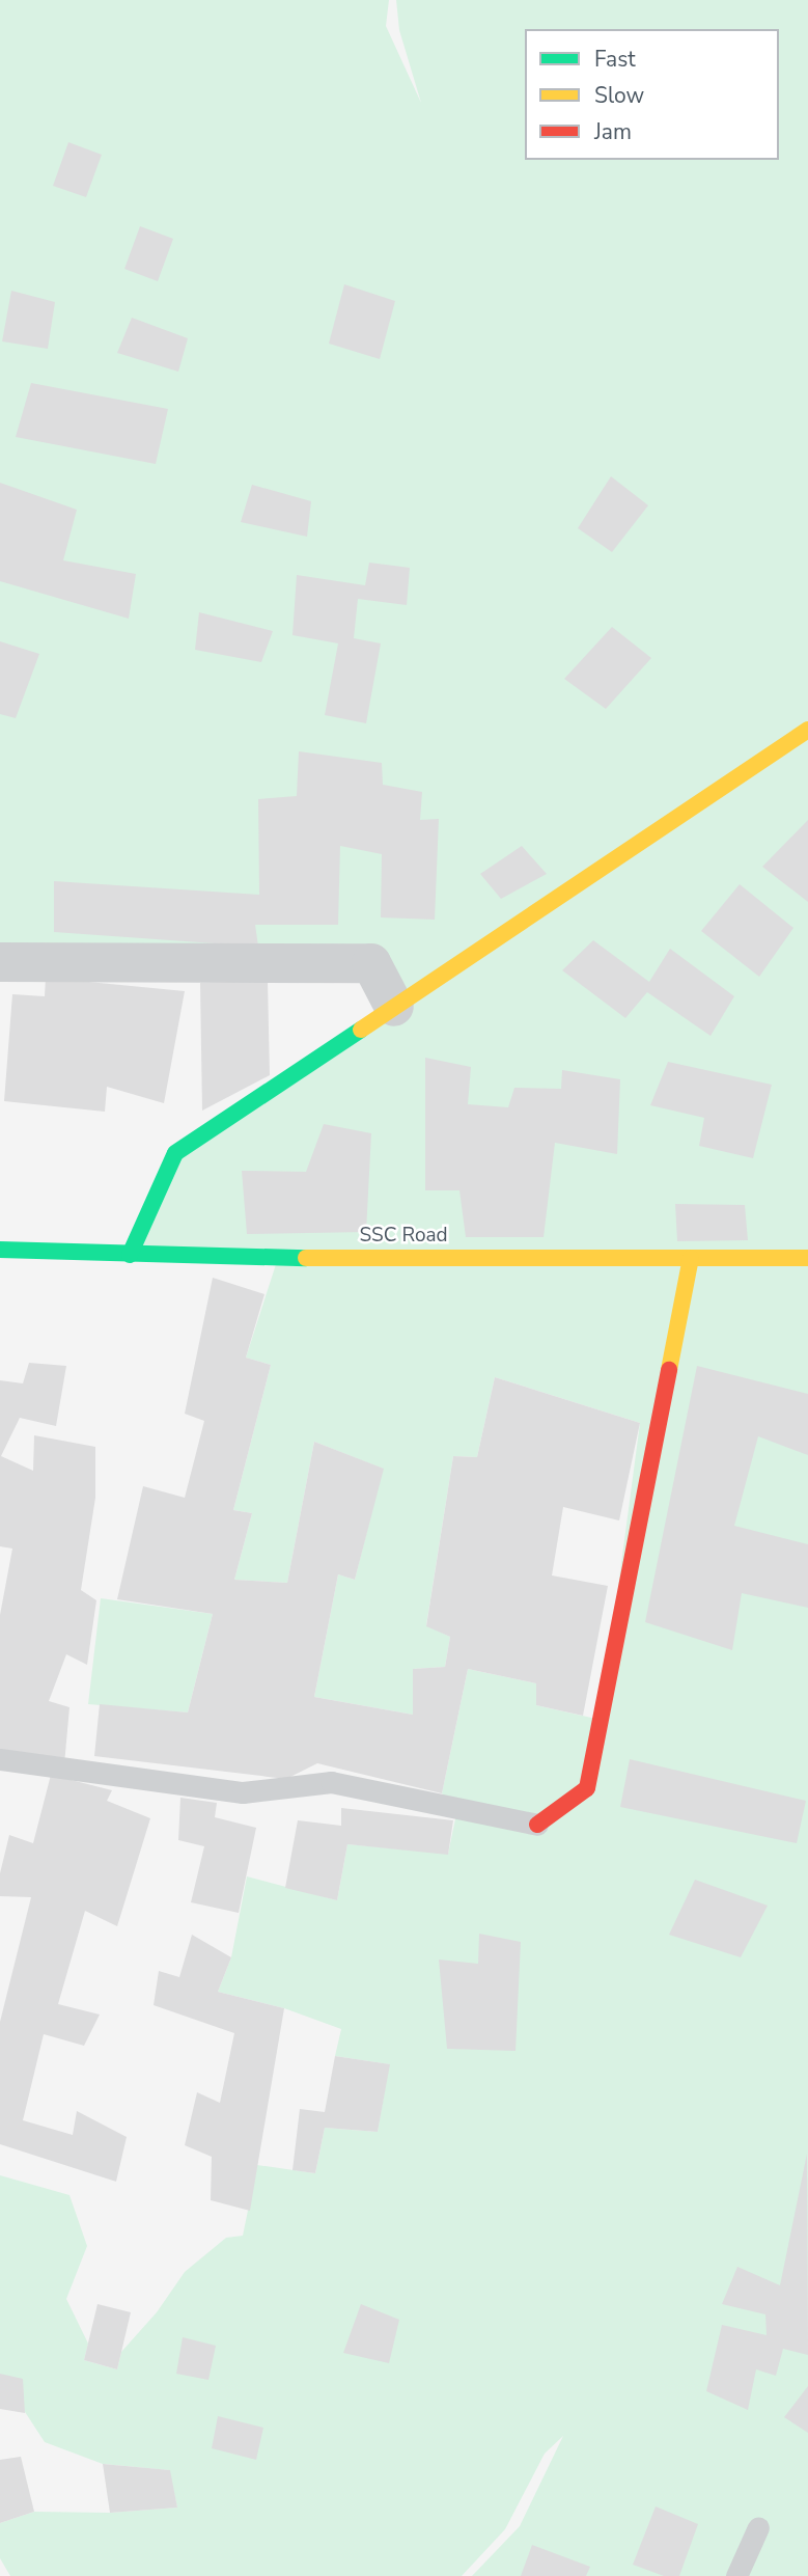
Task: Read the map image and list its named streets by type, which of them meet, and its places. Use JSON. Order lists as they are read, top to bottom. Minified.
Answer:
{"streets":{"street":["SSC Road"]},"legend":["Fast","Slow","Jam"]}
